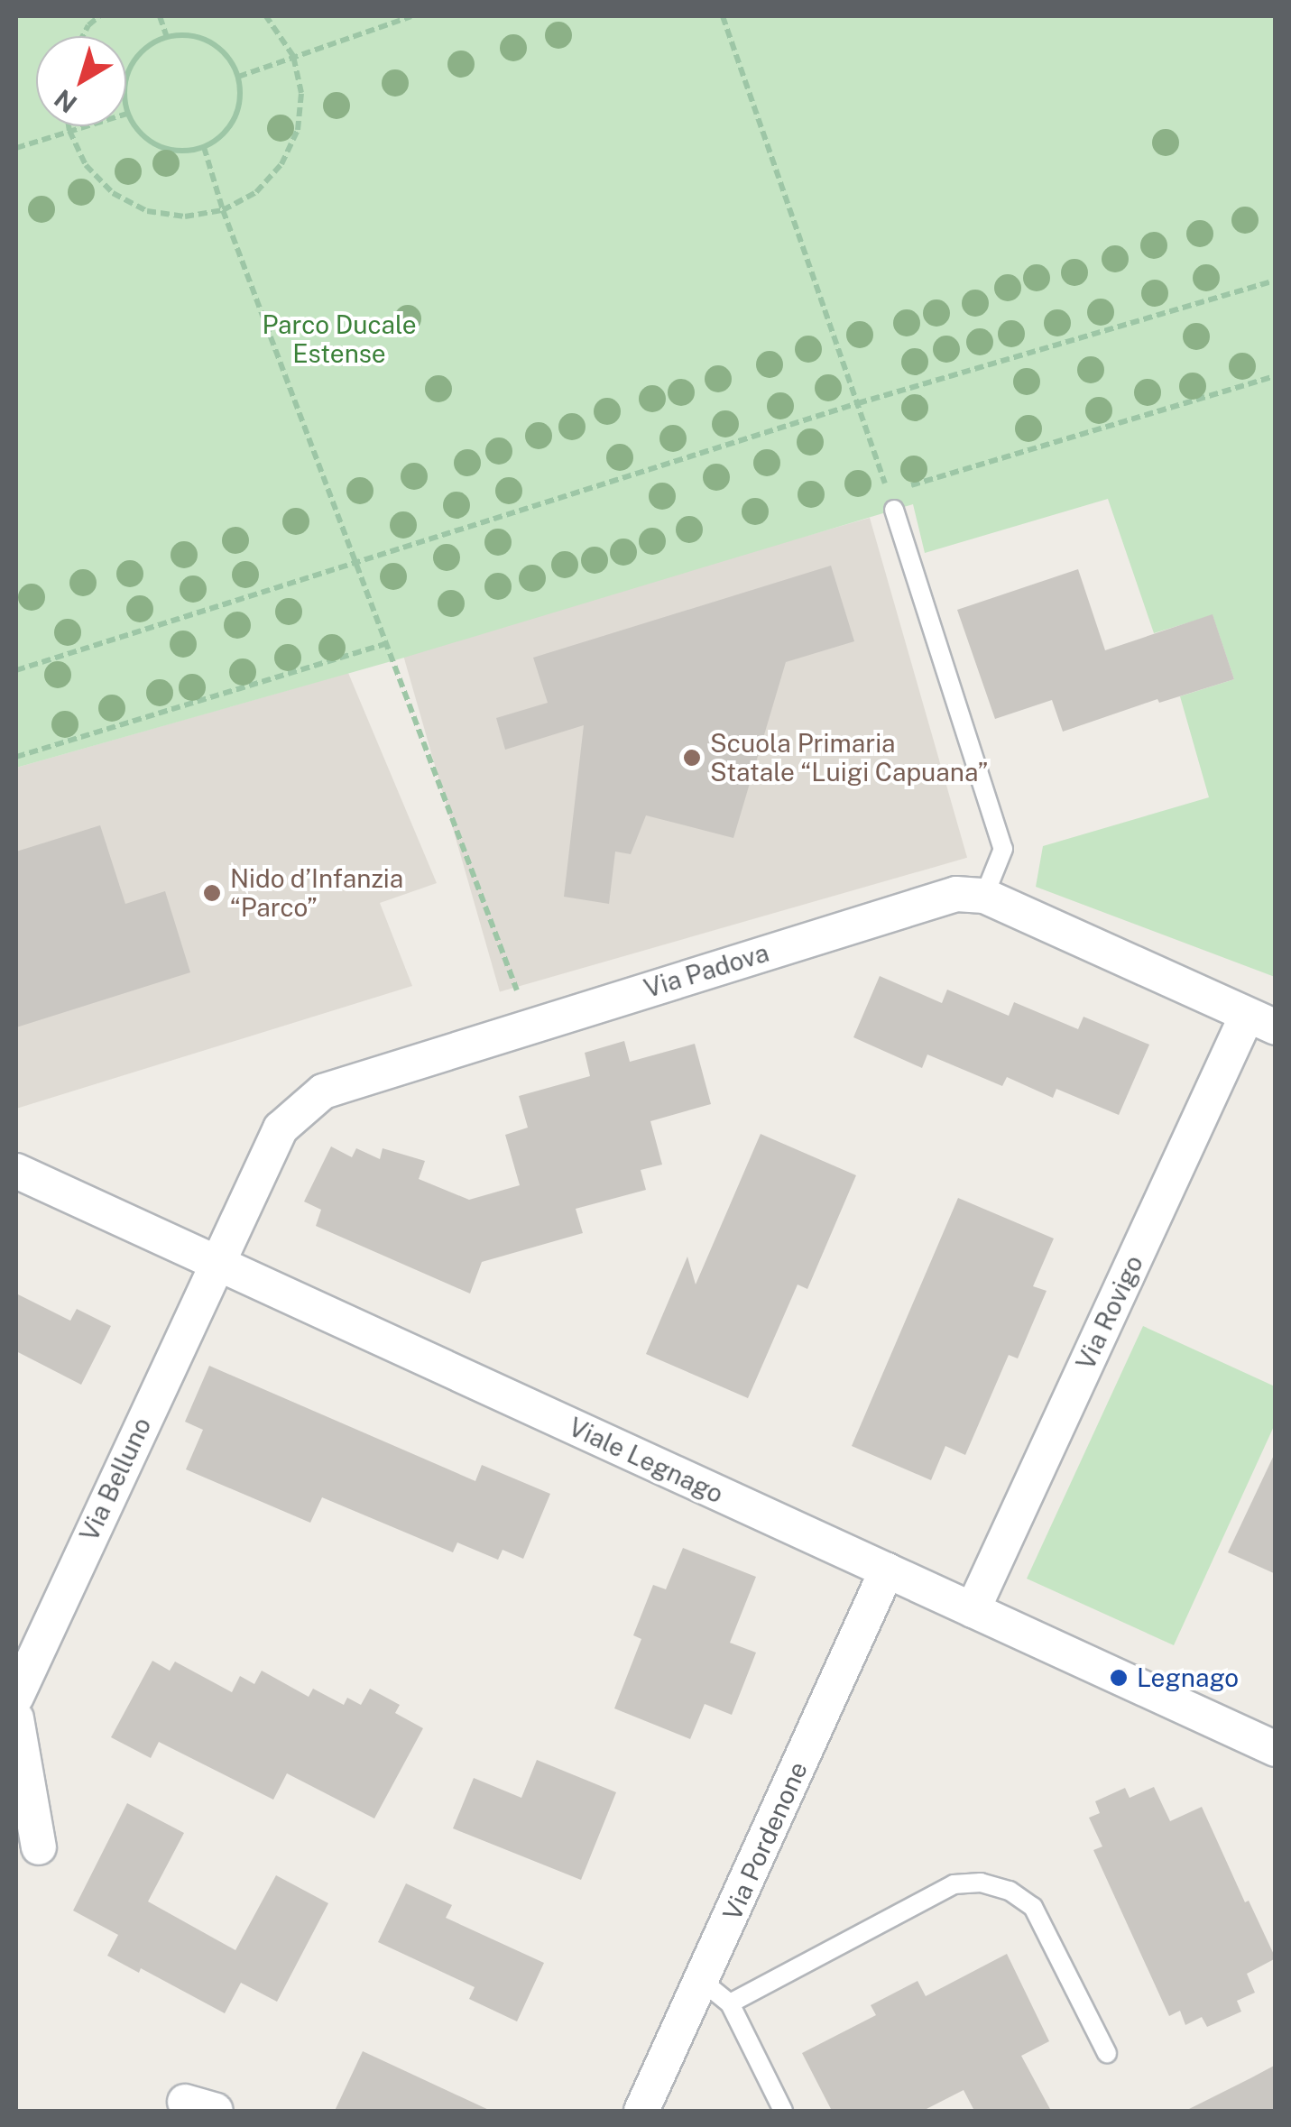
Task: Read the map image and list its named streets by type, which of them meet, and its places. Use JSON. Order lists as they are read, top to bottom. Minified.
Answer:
{"streets":{"street":["Via Padova","Via Rovigo","Viale Legnago","Via Belluno","Via Pordenone"]},"crossings":[["Via Padova","Via Rovigo"],["Via Padova","Viale Legnago"],["Via Padova","Via Belluno"],["Via Rovigo","Viale Legnago"],["Viale Legnago","Via Belluno"],["Viale Legnago","Via Pordenone"]],"parks":["Parco Ducale Estense"],"places":["Scuola Primaria Statale “Luigi Capuana”","Nido d’Infanzia “Parco”","Legnago"],"north":"bottom left"}
